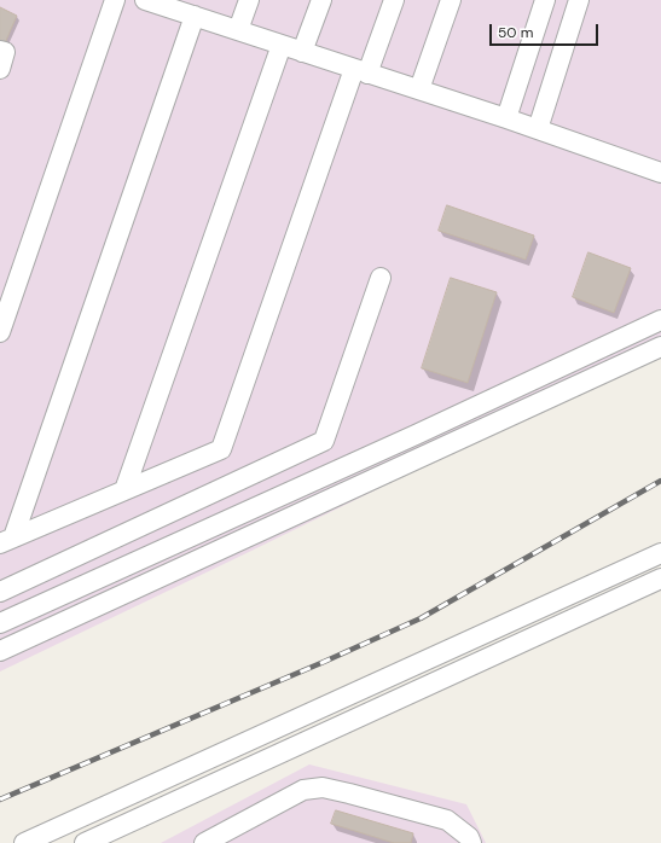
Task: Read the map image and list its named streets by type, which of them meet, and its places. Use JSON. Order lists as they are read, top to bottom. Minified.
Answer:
{"scale_bar":"50 m"}
